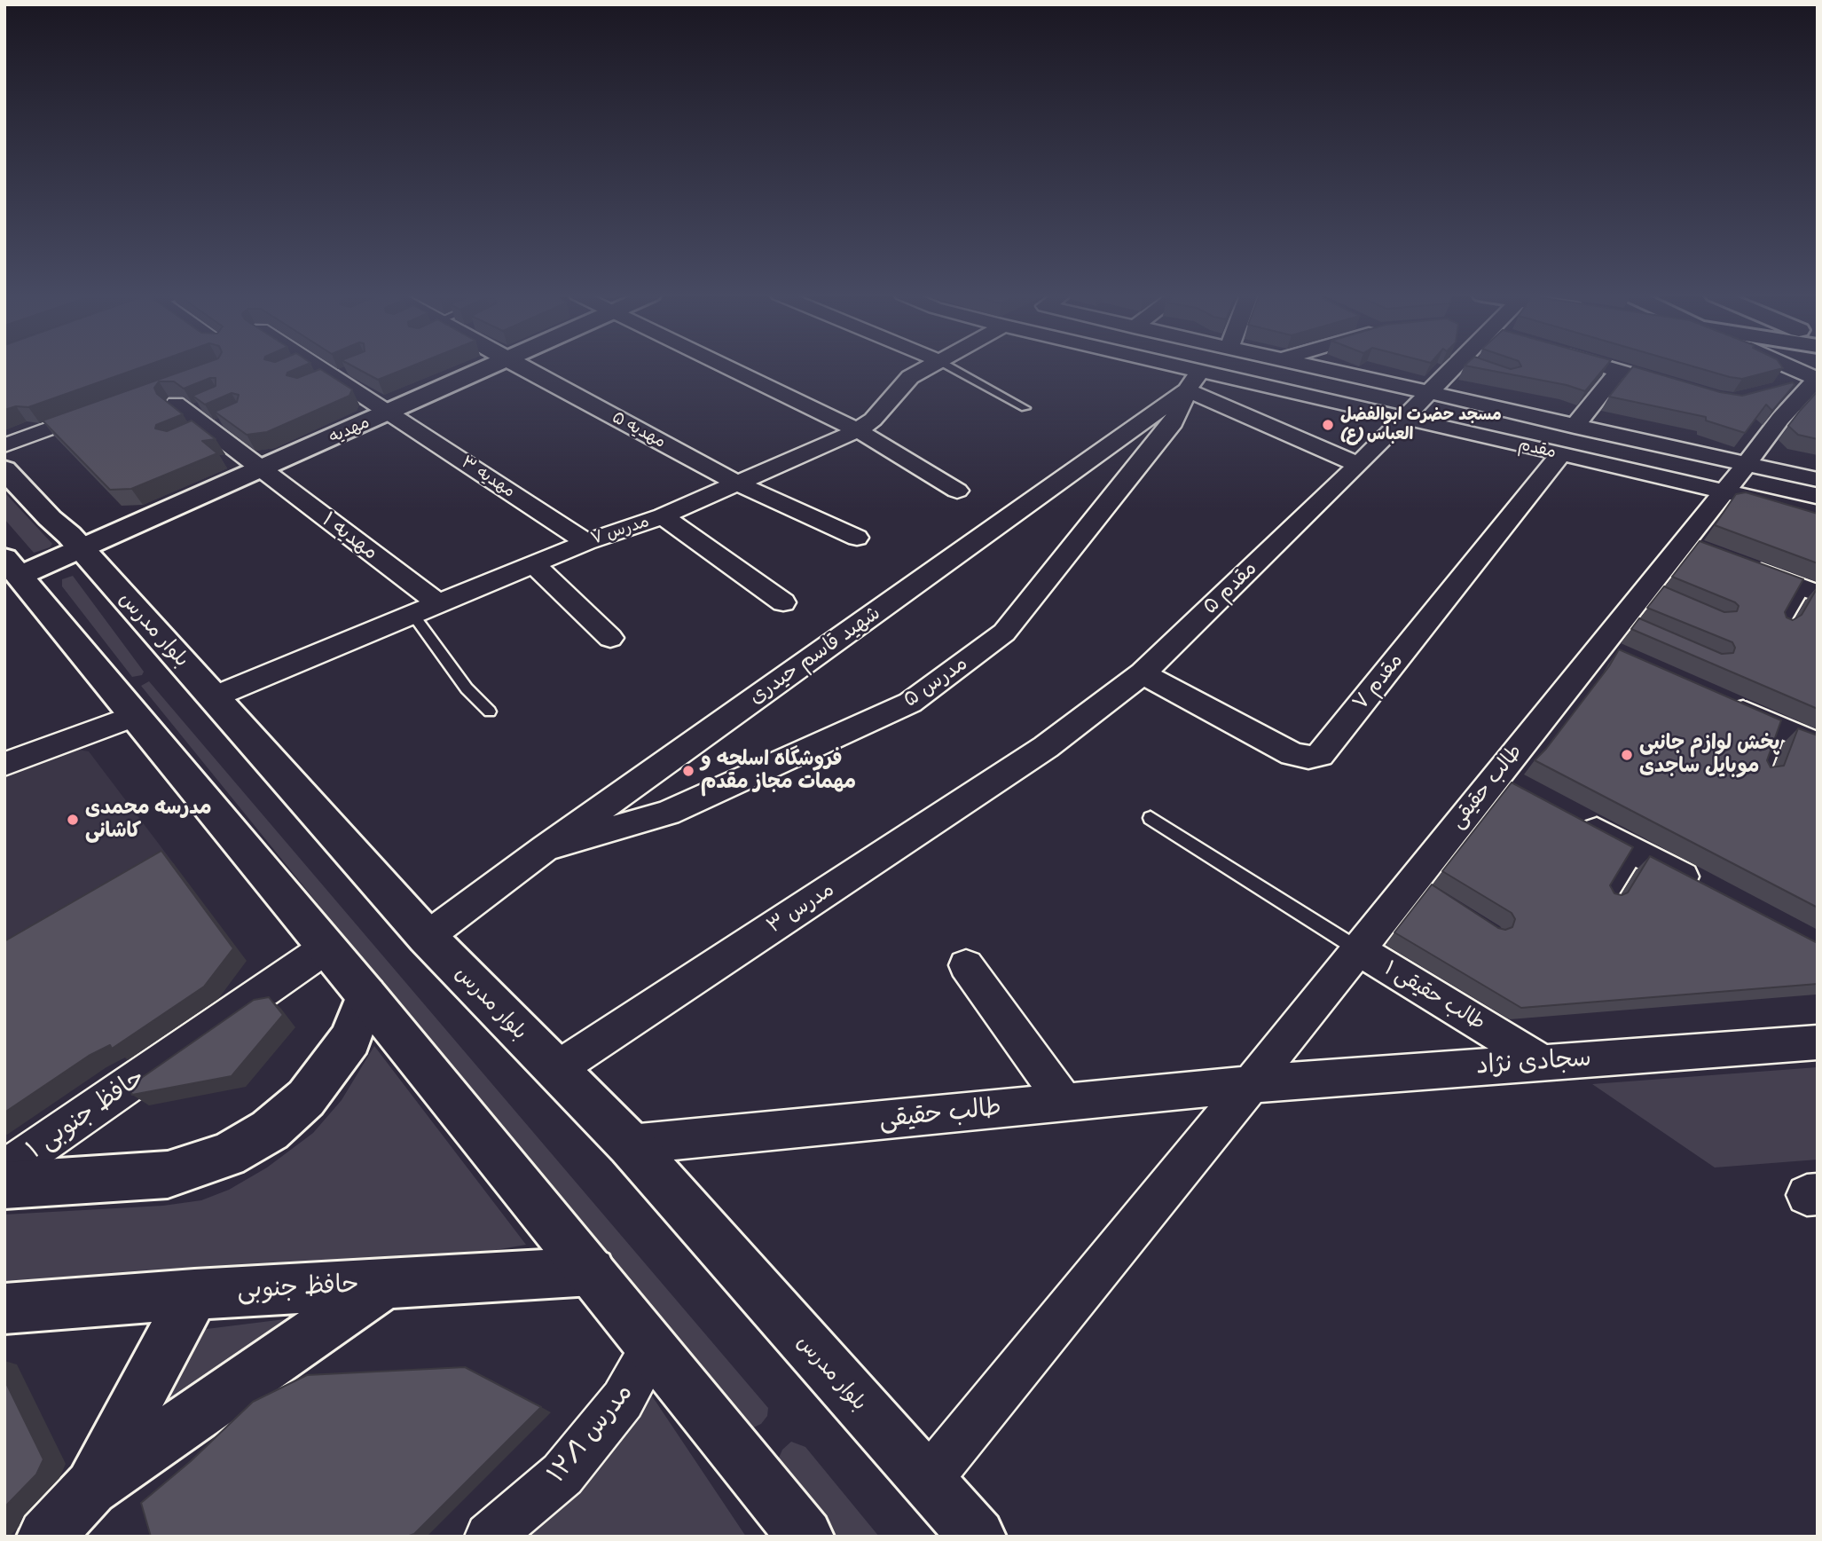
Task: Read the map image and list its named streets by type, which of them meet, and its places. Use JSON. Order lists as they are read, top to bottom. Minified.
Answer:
{"streets":{"street":["مهدیه","مهدیه ۵","مقدم","مهدیه ۳","مدرس ۷","مهدیه ۱","مقدم ۵","بلوار مدرس","شهید قاسم حیدری","مدرس ۵","مقدم ۷","طالب حقیقی","مدرس ۳","طالب حقیقی ۱","سجادی نژاد","حافظ جنوبی ۱","حافظ جنوبی","مدرس ۱۲/۱"]},"crossings":[["مهدیه","مهدیه ۳"],["مهدیه","مهدیه ۱"],["مهدیه","بلوار مدرس"],["مهدیه ۵","مدرس ۷"],["مقدم","مقدم ۵"],["مقدم","شهید قاسم حیدری"],["مقدم","مدرس ۵"],["مقدم","مقدم ۷"],["مقدم","طالب حقیقی"],["مهدیه ۳","مدرس ۷"],["مدرس ۷","مهدیه ۱"],["مدرس ۷","بلوار مدرس"],["مقدم ۵","مقدم ۷"],["مقدم ۵","مدرس ۳"],["بلوار مدرس","شهید قاسم حیدری"],["بلوار مدرس","طالب حقیقی"],["بلوار مدرس","مدرس ۳"],["شهید قاسم حیدری","مدرس ۵"],["طالب حقیقی","طالب حقیقی ۱"],["طالب حقیقی","سجادی نژاد"],["طالب حقیقی ۱","سجادی نژاد"]],"places":["مسجد حضرت ابوالفضل العباس (ع)","پخش لوازم جانبی موبایل ساجدی","فروشگاه اسلحه و مهمات مجاز مقدم","مدرسه محمدی کاشانی"]}
